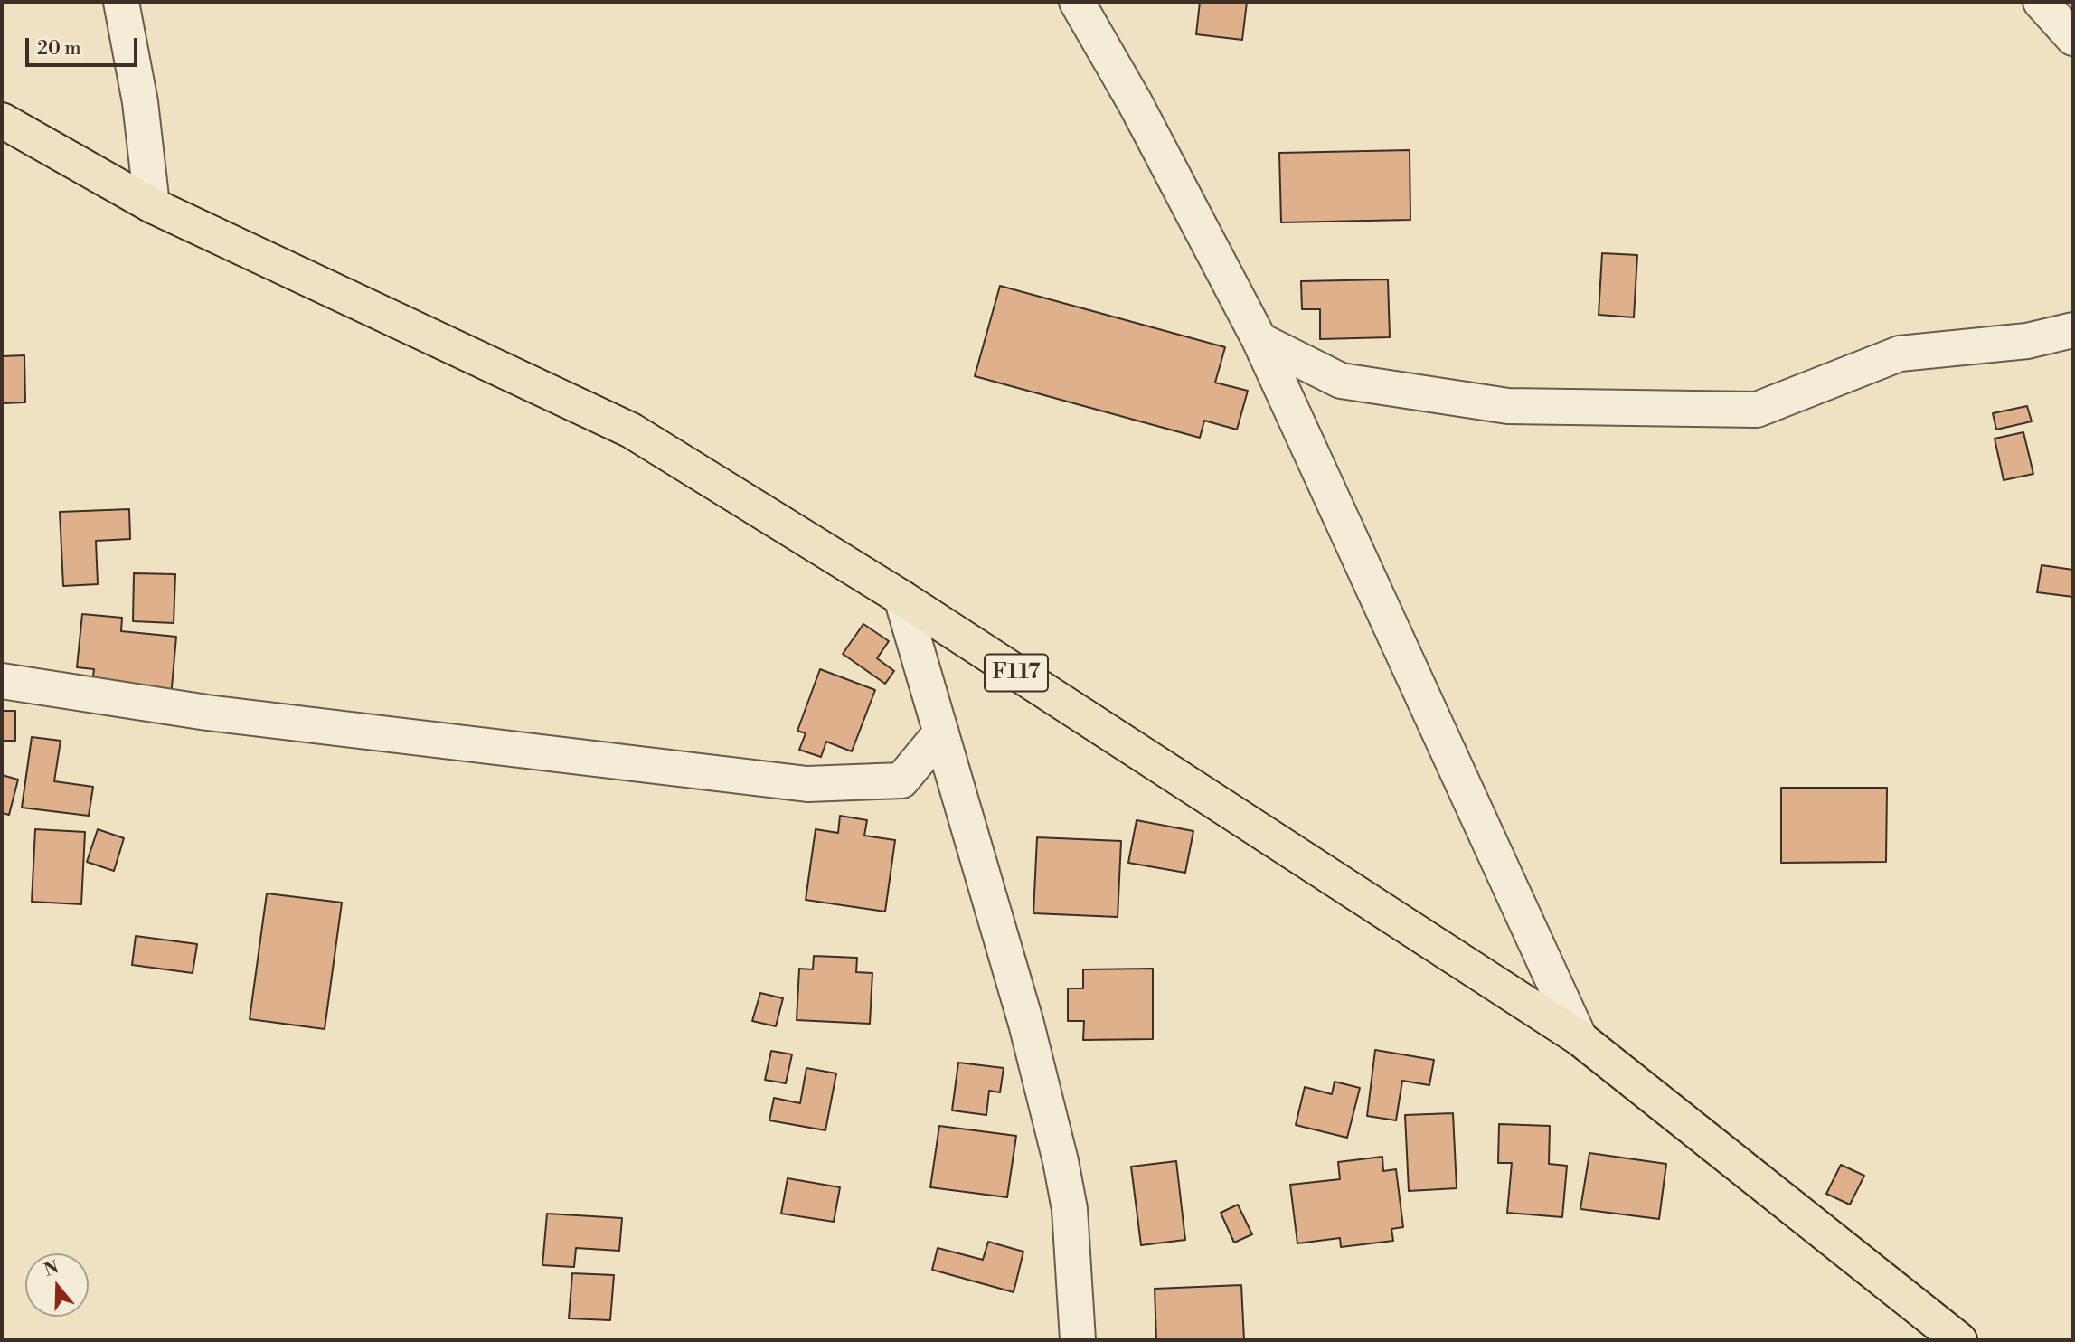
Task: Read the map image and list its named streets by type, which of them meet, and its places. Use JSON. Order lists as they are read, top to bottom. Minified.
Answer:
{"streets":{"main road":["F117"]},"scale_bar":"20 m","north":"top"}
